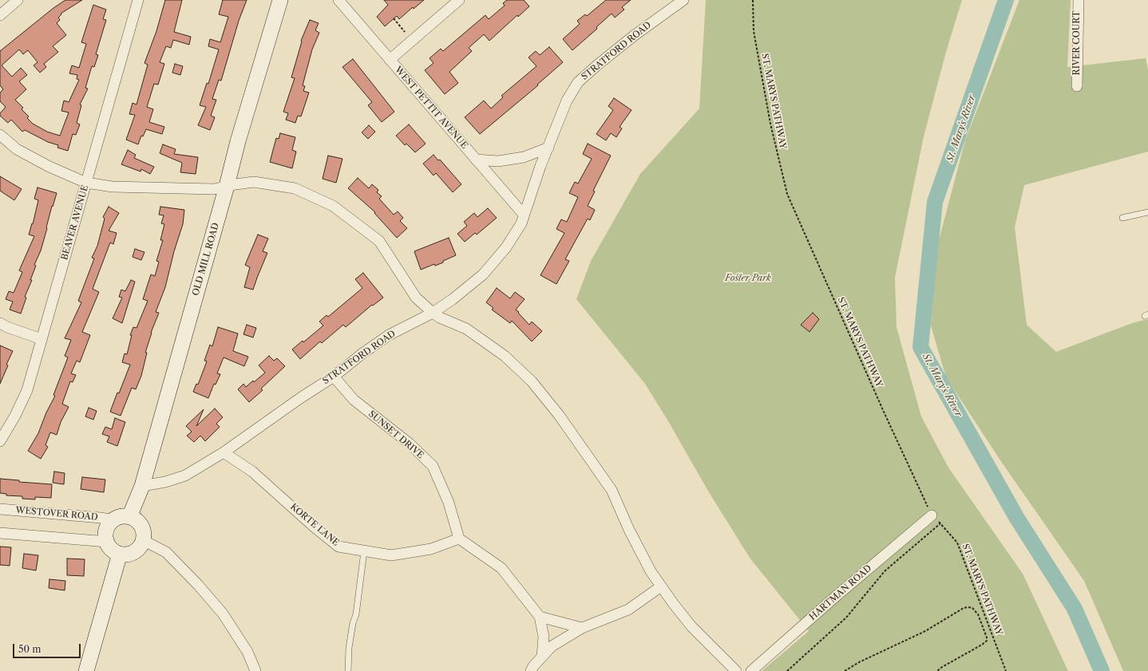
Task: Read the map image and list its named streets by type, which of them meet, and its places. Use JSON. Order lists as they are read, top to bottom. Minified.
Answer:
{"streets":{"main road":["OLD MILL ROAD"],"street":["RIVER COURT","STRATFORD ROAD","WEST PETTIT AVENUE","BEAVER AVENUE","SUNSET DRIVE","WESTOVER ROAD","KORTE LANE","HARTMAN ROAD"],"path":["ST. MARYS PATHWAY"]},"crossings":[["STRATFORD ROAD","WEST PETTIT AVENUE"],["STRATFORD ROAD","OLD MILL ROAD"],["STRATFORD ROAD","SUNSET DRIVE"],["STRATFORD ROAD","KORTE LANE"],["ST. MARYS PATHWAY","HARTMAN ROAD"],["OLD MILL ROAD","WESTOVER ROAD"],["SUNSET DRIVE","KORTE LANE"]],"water":["St. Mary's River"],"parks":["Foster Park"],"scale_bar":"50 m"}
